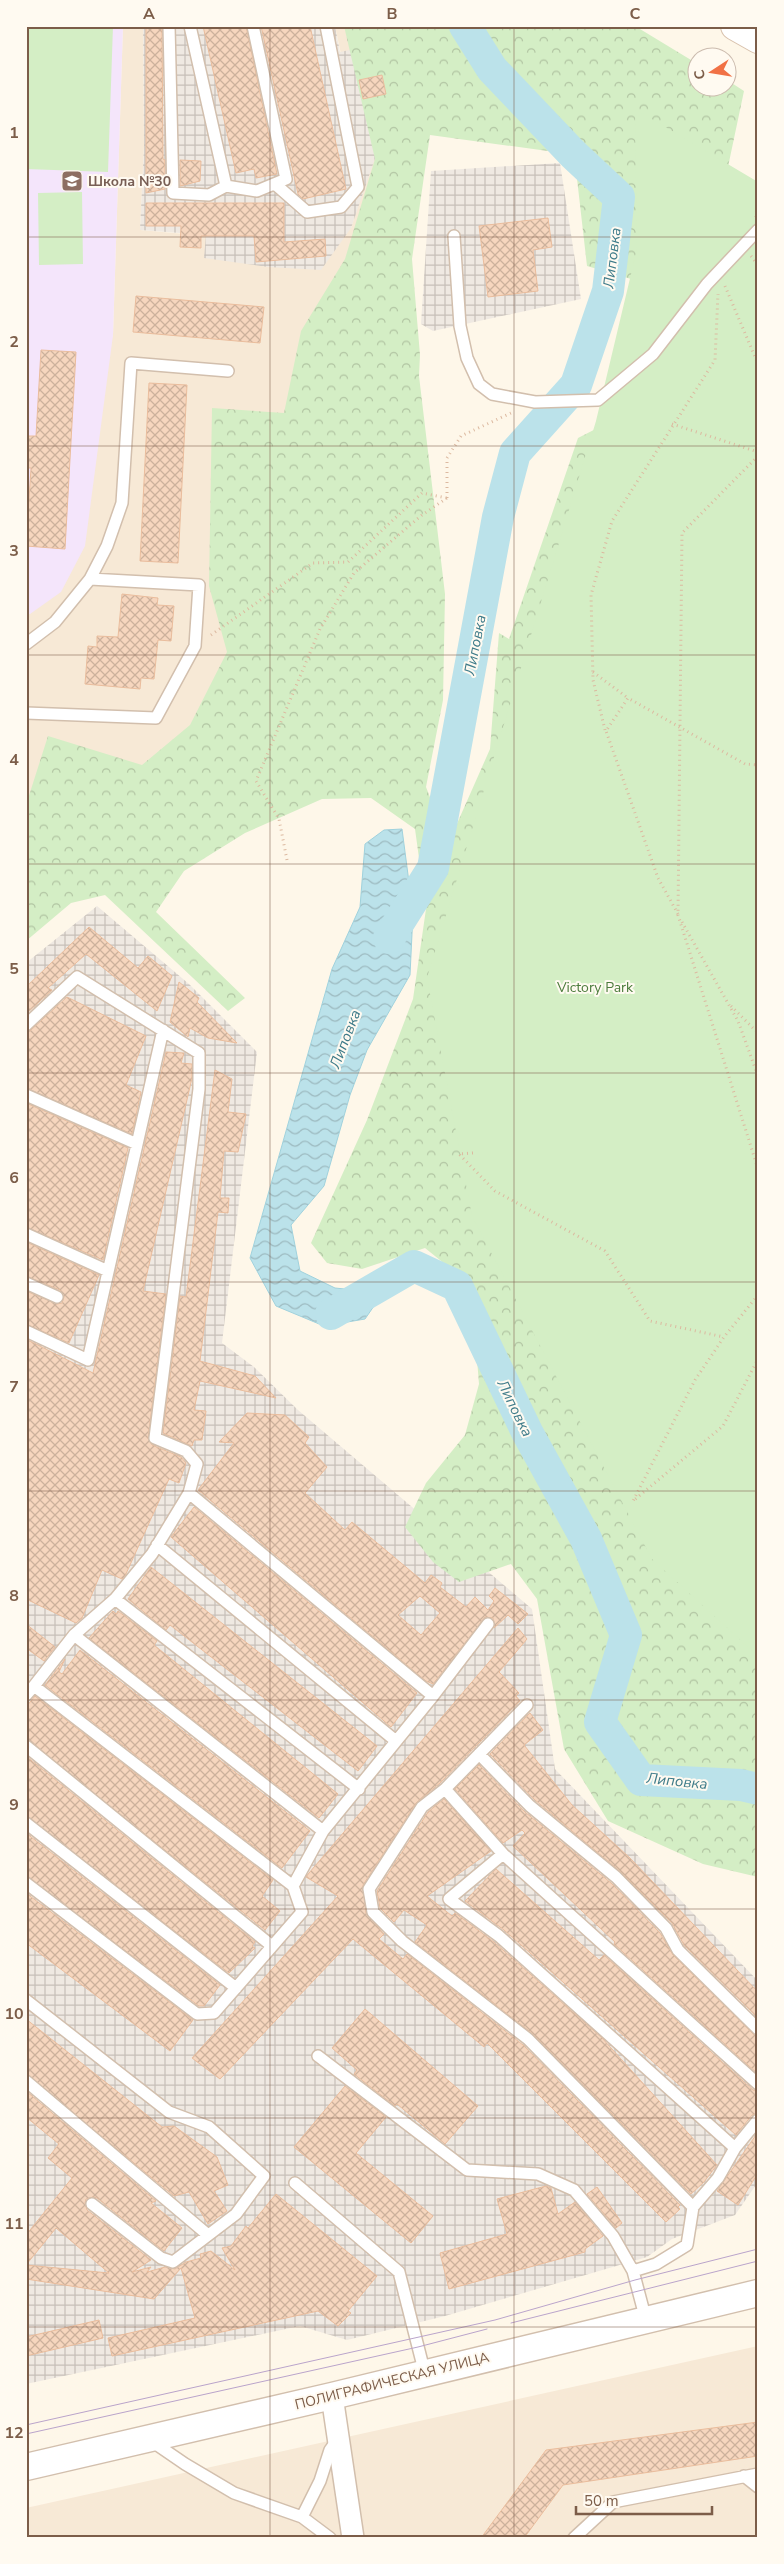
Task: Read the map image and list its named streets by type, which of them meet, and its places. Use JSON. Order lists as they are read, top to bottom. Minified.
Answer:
{"streets":{"street":["ПОЛИГРАФИЧЕСКАЯ УЛИЦА"]},"water":["Липовка"],"parks":["Victory Park"],"places":{"school or university":["Школа №30"]},"scale_bar":"50 m","north":"left","grid":{"columns":["A","B","C"],"rows":["1","2","3","4","5","6","7","8","9","10","11","12"]}}
